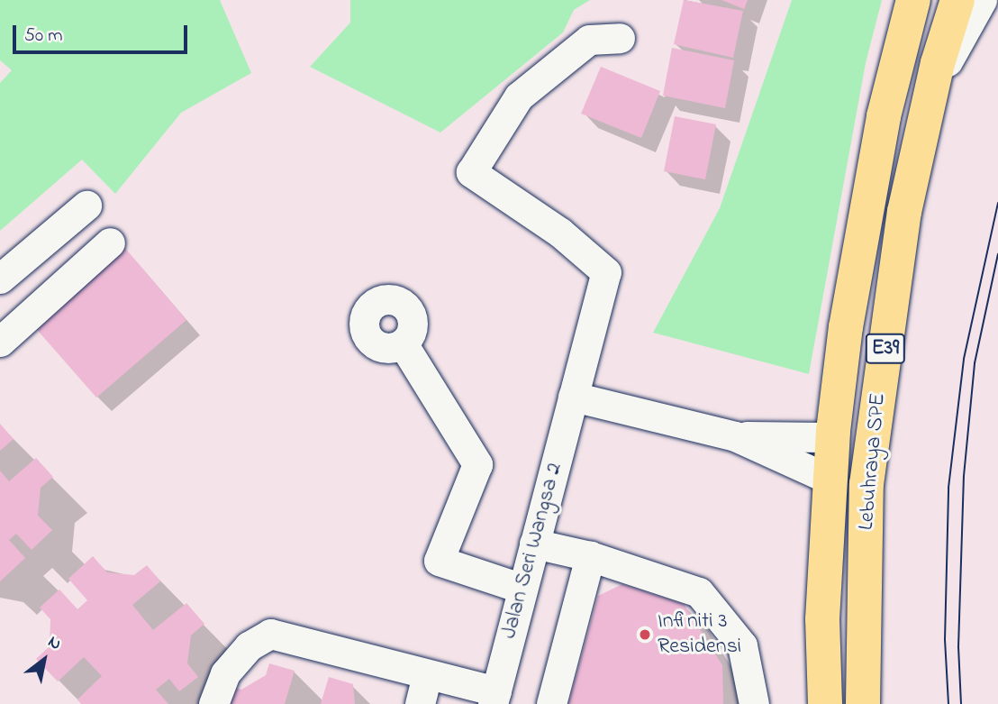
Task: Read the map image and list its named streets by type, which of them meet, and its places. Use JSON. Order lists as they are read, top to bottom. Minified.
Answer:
{"streets":{"highway":["E39","Lebuhraya SPE"],"street":["Jalan Seri Wangsa 2"]},"places":["Infiniti 3 Residensi"],"scale_bar":"50 m","north":"top right"}
